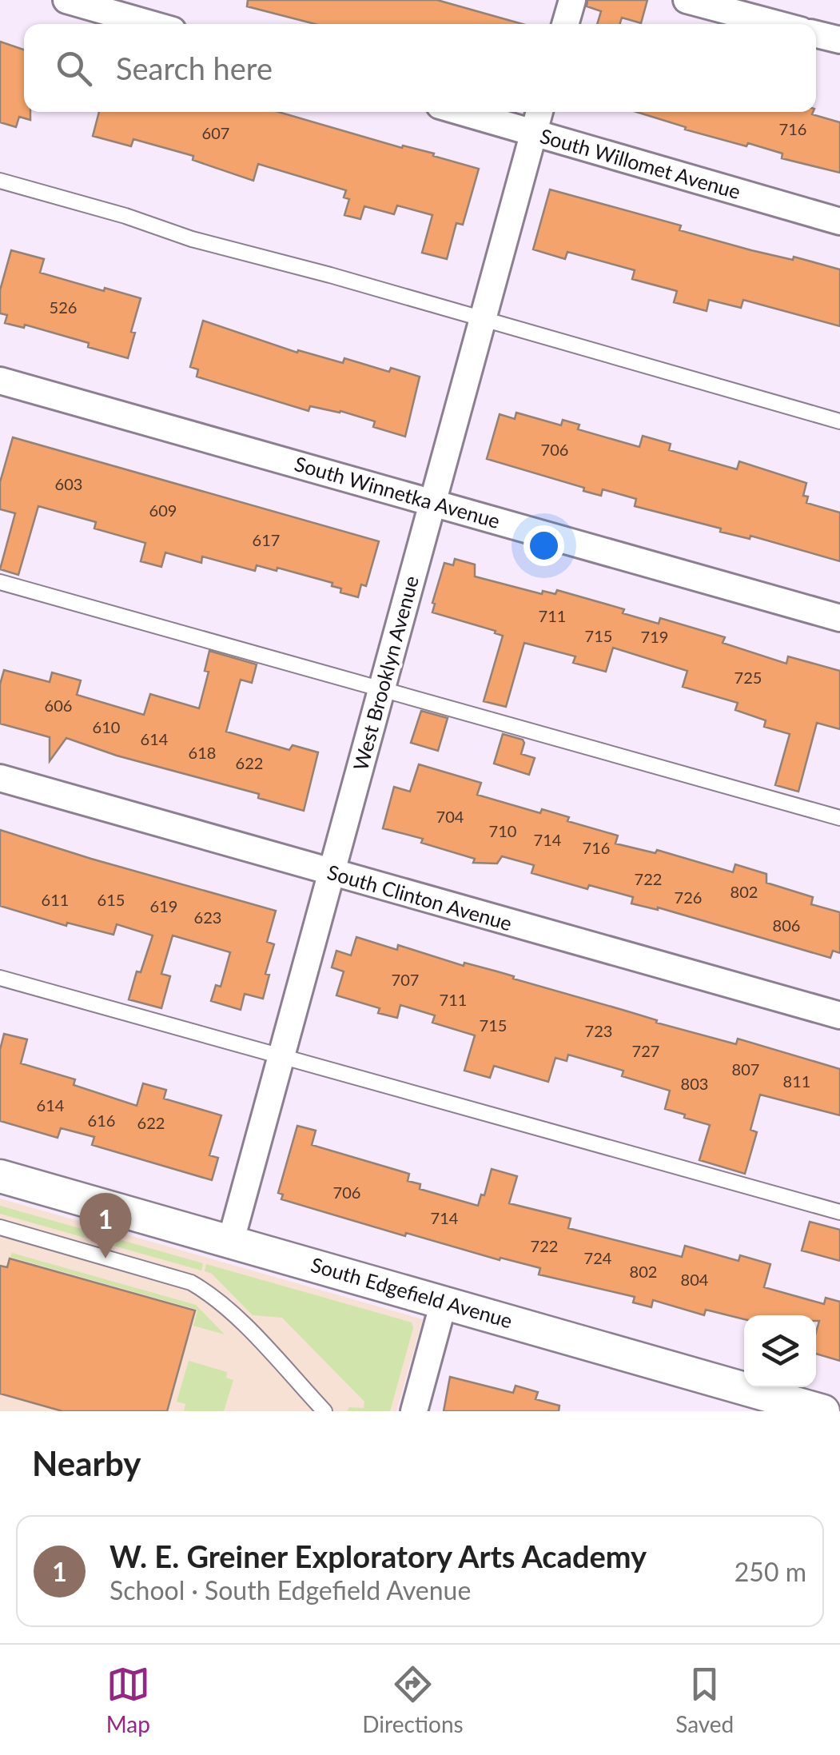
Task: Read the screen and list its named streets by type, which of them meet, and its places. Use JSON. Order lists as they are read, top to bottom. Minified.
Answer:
{"streets":{"street":["South Willomet Avenue","South Winnetka Avenue","West Brooklyn Avenue","South Clinton Avenue","South Edgefield Avenue"]},"crossings":[["South Willomet Avenue","West Brooklyn Avenue"],["South Winnetka Avenue","West Brooklyn Avenue"],["West Brooklyn Avenue","South Clinton Avenue"],["West Brooklyn Avenue","South Edgefield Avenue"]],"house_numbers":["716","607","526","706","603","609","617","711","715","719","725","606","610","614","618","622","704","710","714","716","722","802","726","611","615","619","623","806","707","711","715","723","727","807","811","803","614","616","622","706","714","722","724","802","804"],"page":{"search":"Search here","pins":"1","heading":"Nearby","list":[{"mark":"1","name":"W. E. Greiner Exploratory Arts Academy","note":"School · South Edgefield Avenue","value":"250 m"}],"nav":["Map","Directions","Saved"]}}
